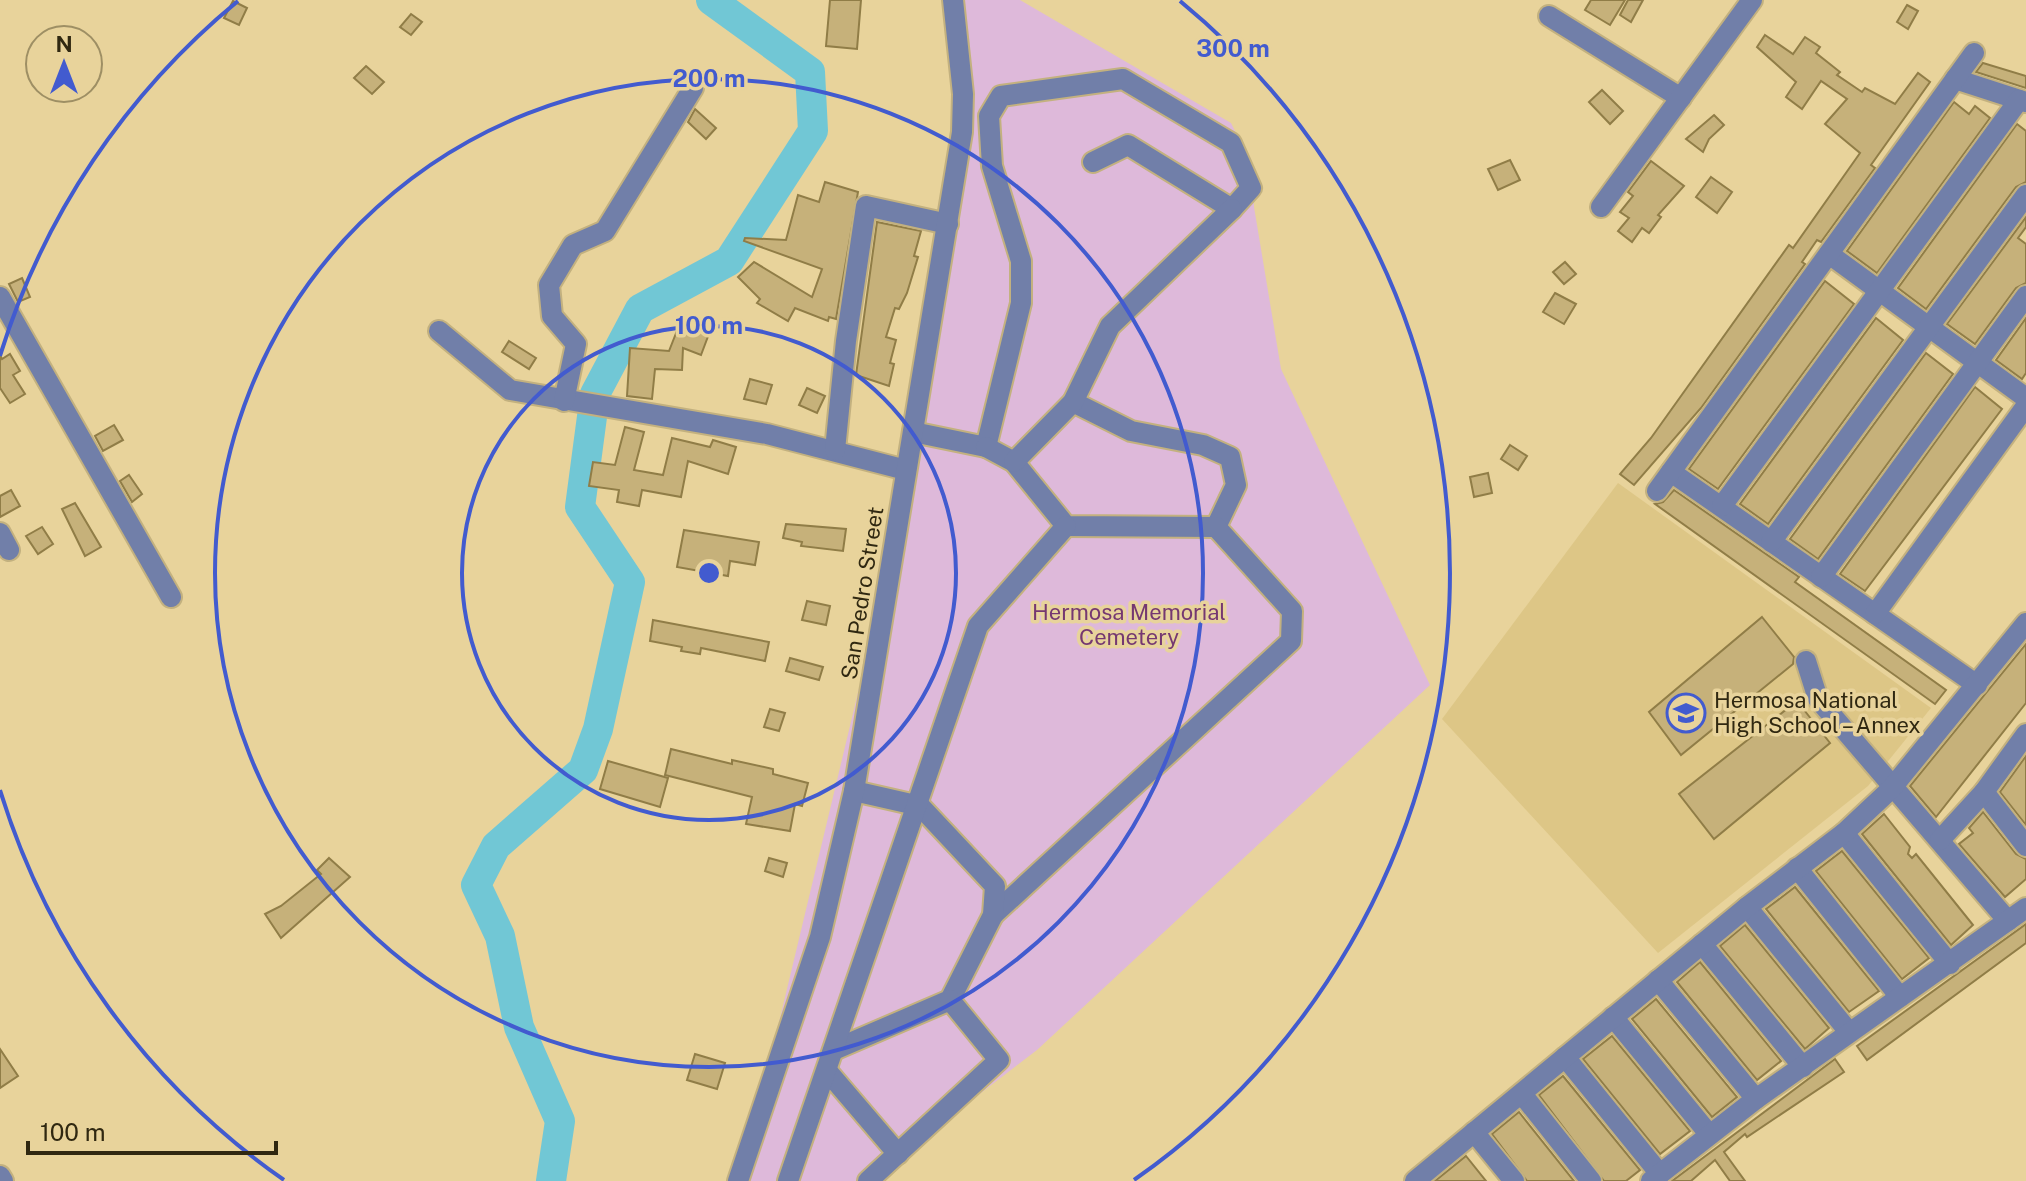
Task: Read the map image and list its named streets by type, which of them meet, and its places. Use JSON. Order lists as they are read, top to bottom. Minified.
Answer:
{"streets":{"street":["San Pedro Street"]},"parks":["Hermosa Memorial Cemetery"],"places":{"school or university":["Hermosa National High School – Annex"]},"scale_bar":"100 m","north":"top","rings":["300 m","200 m","100 m"]}
